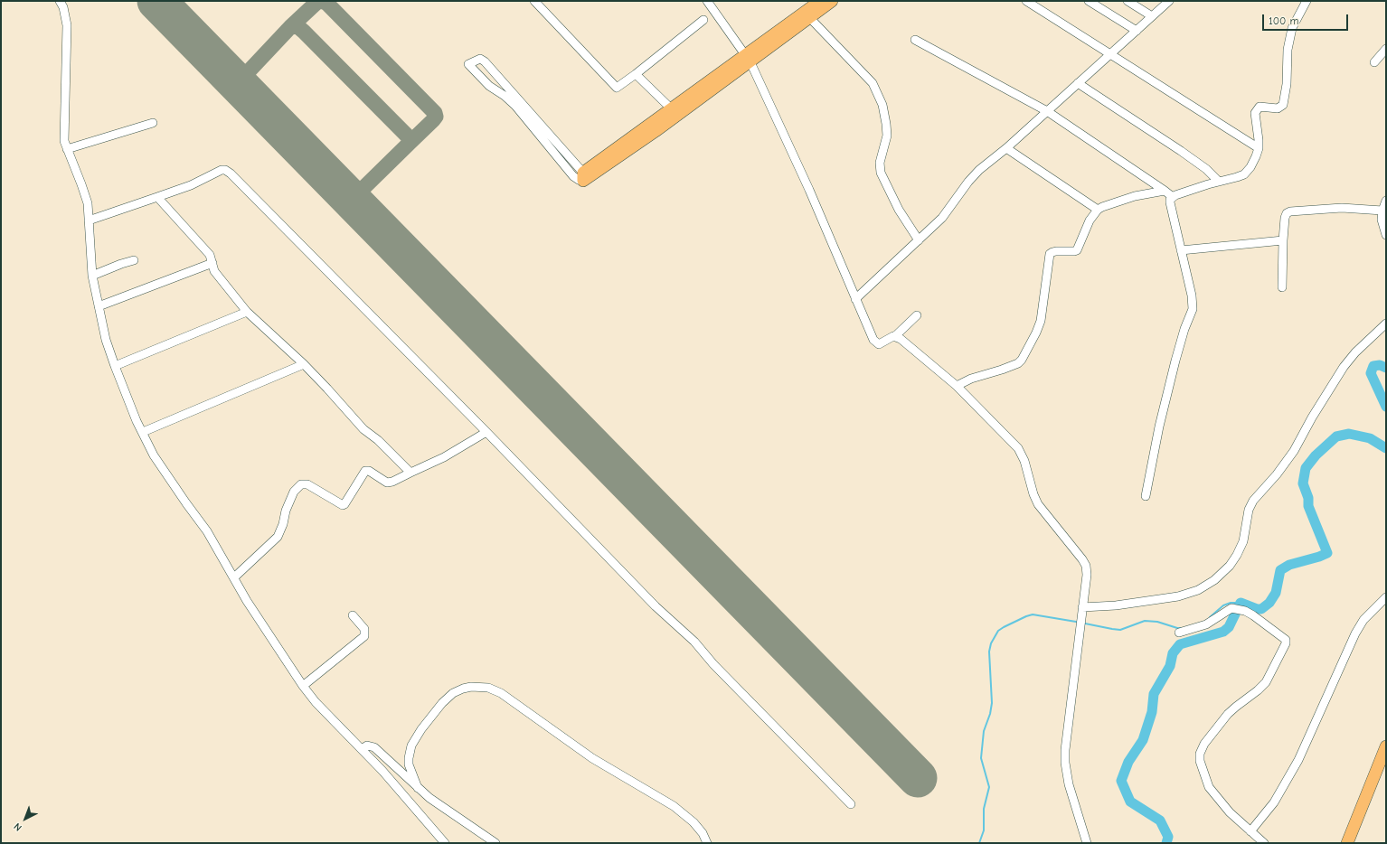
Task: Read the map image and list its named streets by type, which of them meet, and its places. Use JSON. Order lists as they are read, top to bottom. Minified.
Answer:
{"scale_bar":"100 m","north":"bottom left"}
